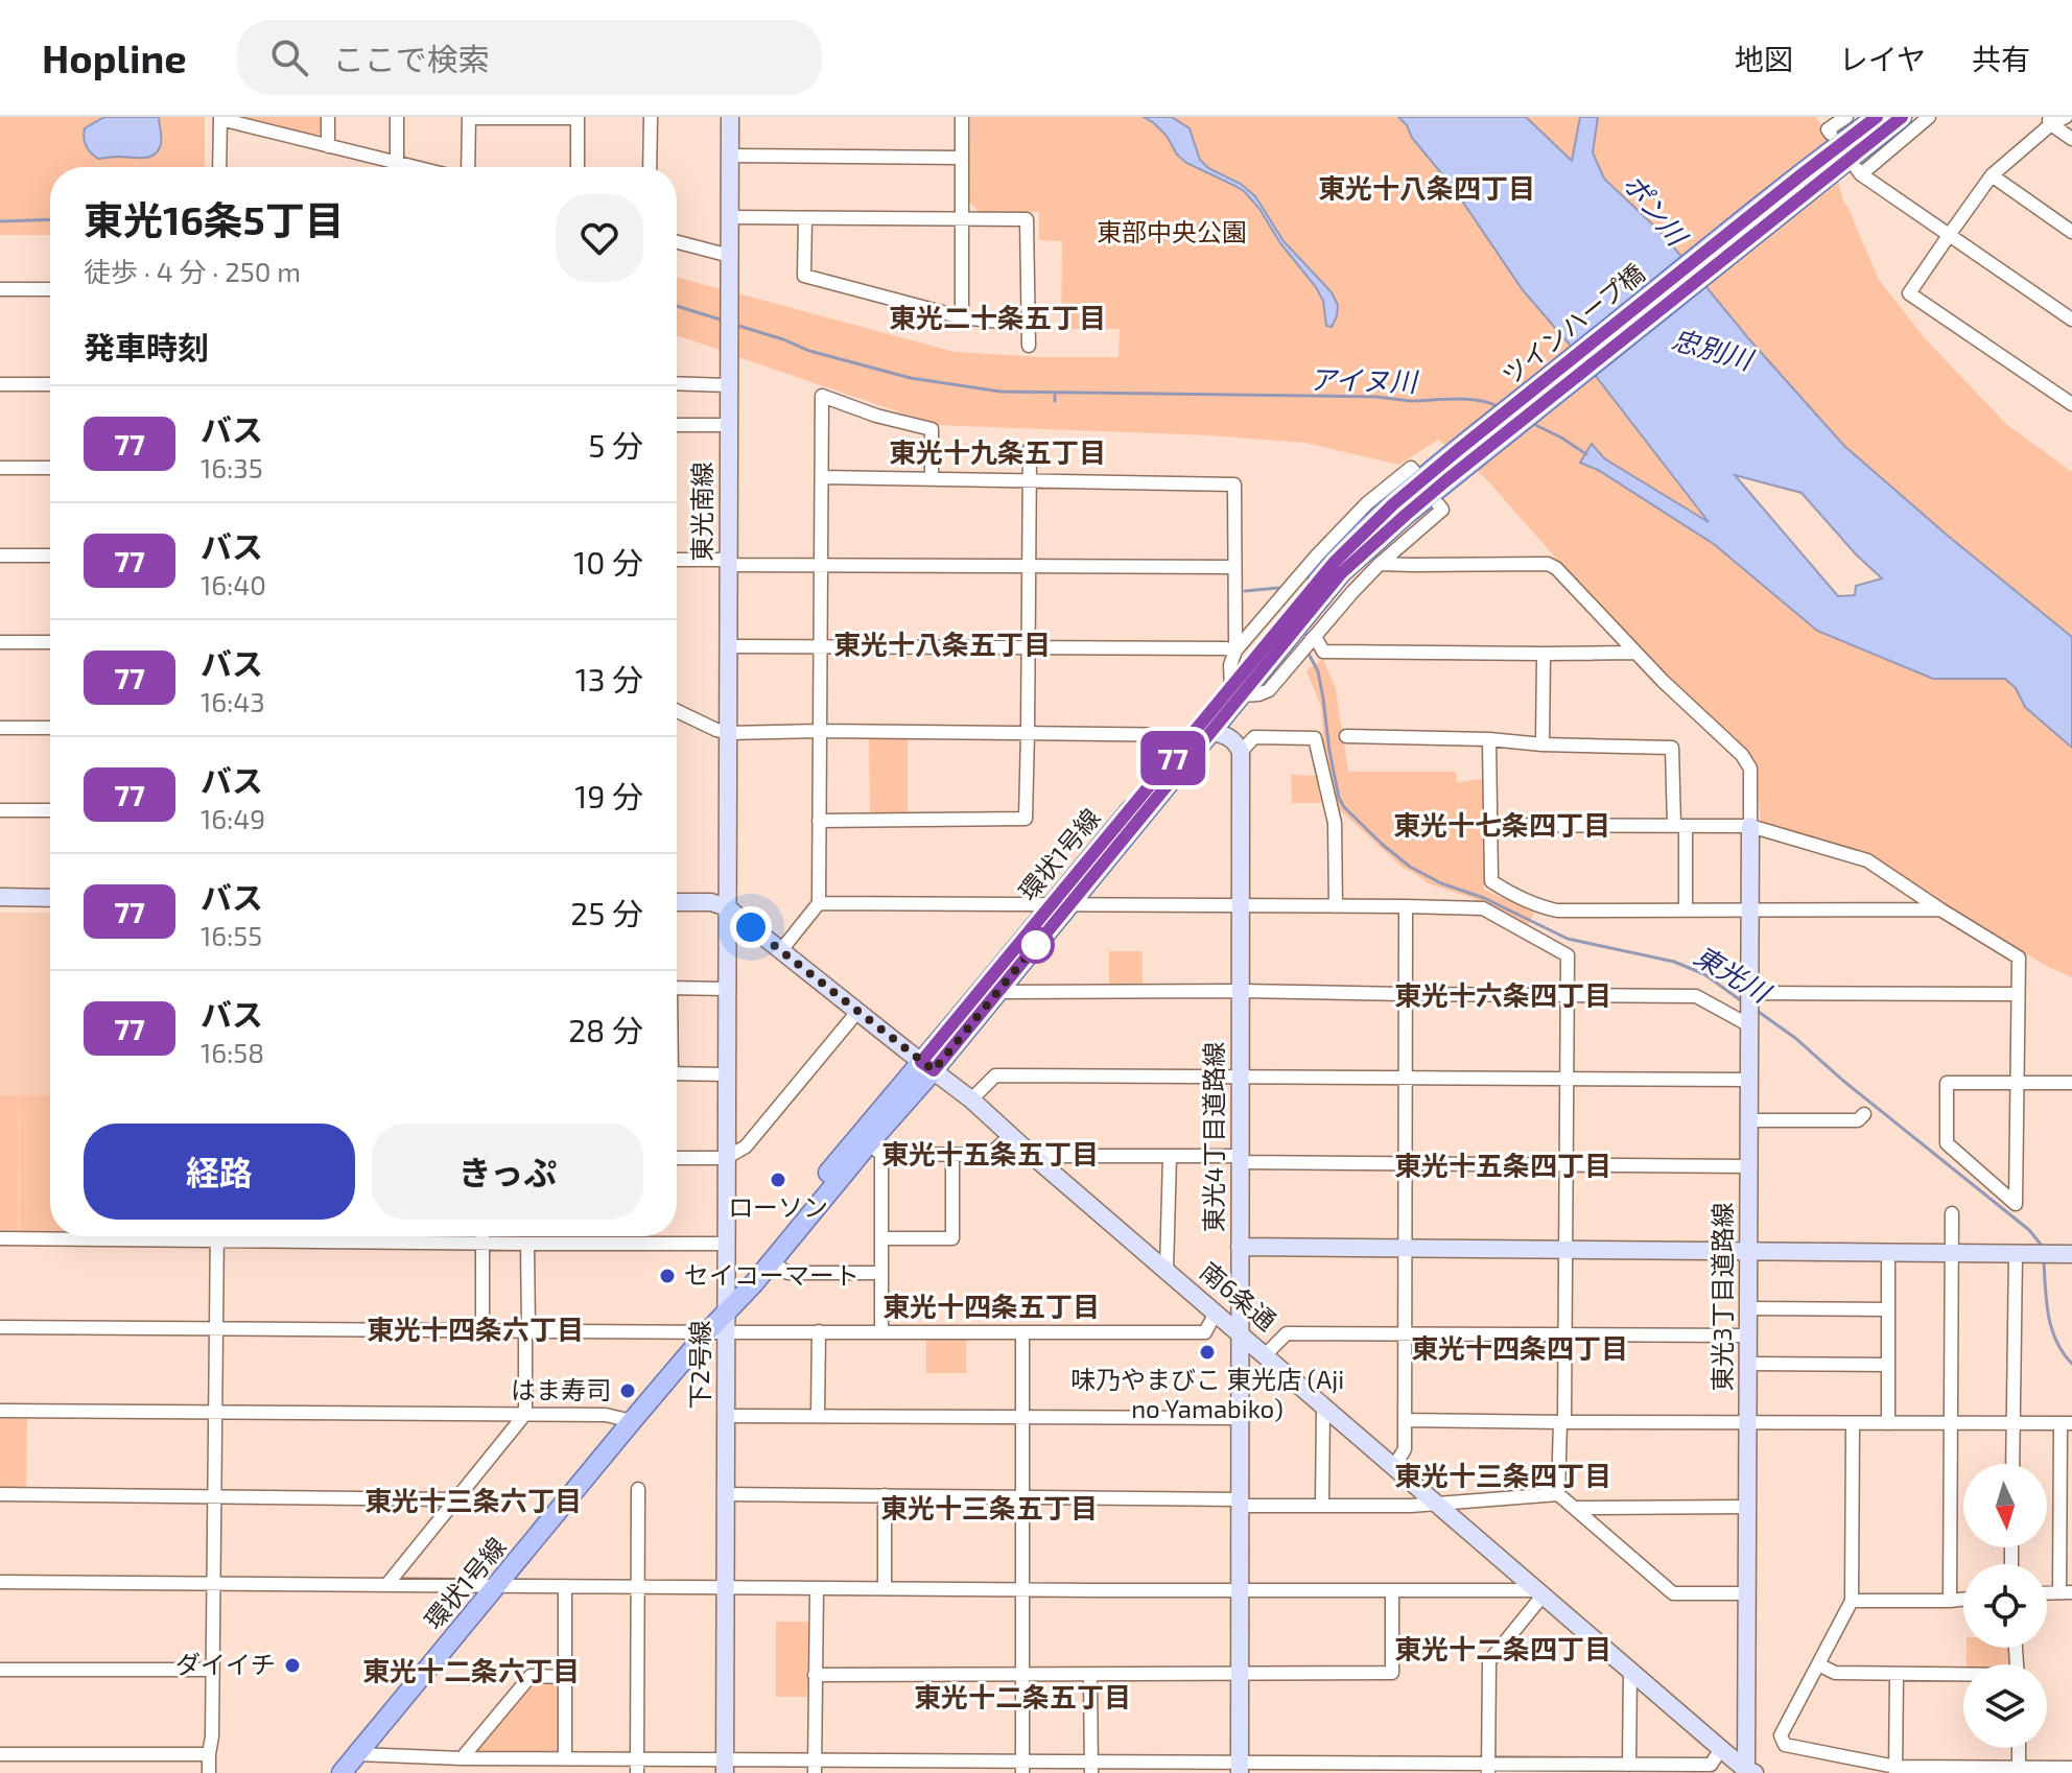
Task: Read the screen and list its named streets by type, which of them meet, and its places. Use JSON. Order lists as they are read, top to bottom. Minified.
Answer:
{"streets":{"main road":["ツインハープ橋","環状1号線"],"street":["東光南線","東光4丁目道路線","南6条通","東光3丁目道路線","下2号線"]},"crossings":[["ツインハープ橋","環状1号線"],["東光南線","南6条通"],["東光南線","下2号線"],["環状1号線","南6条通"],["環状1号線","下2号線"],["東光4丁目道路線","南6条通"],["南6条通","東光3丁目道路線"],["南6条通","下2号線"]],"districts":["東光十八条四丁目","東光二十条五丁目","東光十九条五丁目","東光十八条五丁目","東光十七条四丁目","東光十六条四丁目","東光十五条五丁目","東光十五条四丁目","東光十四条五丁目","東光十四条六丁目","東光十四条四丁目","東光十三条四丁目","東光十三条六丁目","東光十三条五丁目","東光十二条四丁目","東光十二条六丁目","東光十二条五丁目"],"water":["ポン川","忠別川","アイヌ川","東光川"],"parks":["東部中央公園"],"places":["ローソン","セイコーマート","味乃やまびこ 東光店 (Aji no Yamabiko)","はま寿司","ダイイチ"],"lines":["bus line 77"],"north":"bottom","page":{"header":"Hopline","search":"ここで検索","nav":["地図","レイヤ","共有"],"on_map":"77","heading":[["東光16条5丁目","徒歩 · 4 分 · 250 m"],"発車時刻"],"list":[{"mark":"77","name":"バス","note":"16:35","value":"5 分"},{"mark":"77","name":"バス","note":"16:40","value":"10 分"},{"mark":"77","name":"バス","note":"16:43","value":"13 分"},{"mark":"77","name":"バス","note":"16:49","value":"19 分"},{"mark":"77","name":"バス","note":"16:55","value":"25 分"},{"mark":"77","name":"バス","note":"16:58","value":"28 分"}],"buttons":["経路","きっぷ"]}}
